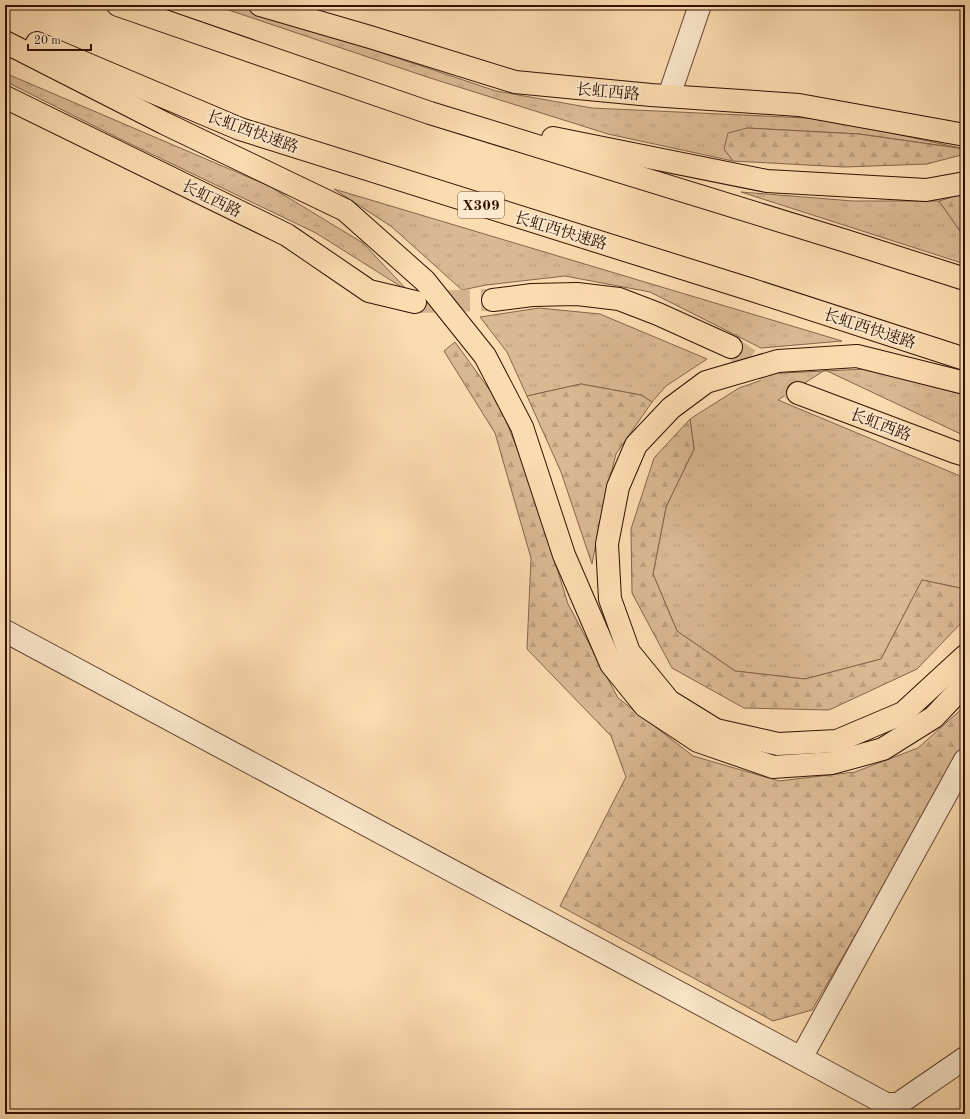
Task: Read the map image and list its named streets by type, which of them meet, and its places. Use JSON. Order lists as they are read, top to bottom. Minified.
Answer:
{"streets":{"main road":["长虹西路","长虹西快速路","X309"]},"scale_bar":"20 m"}
